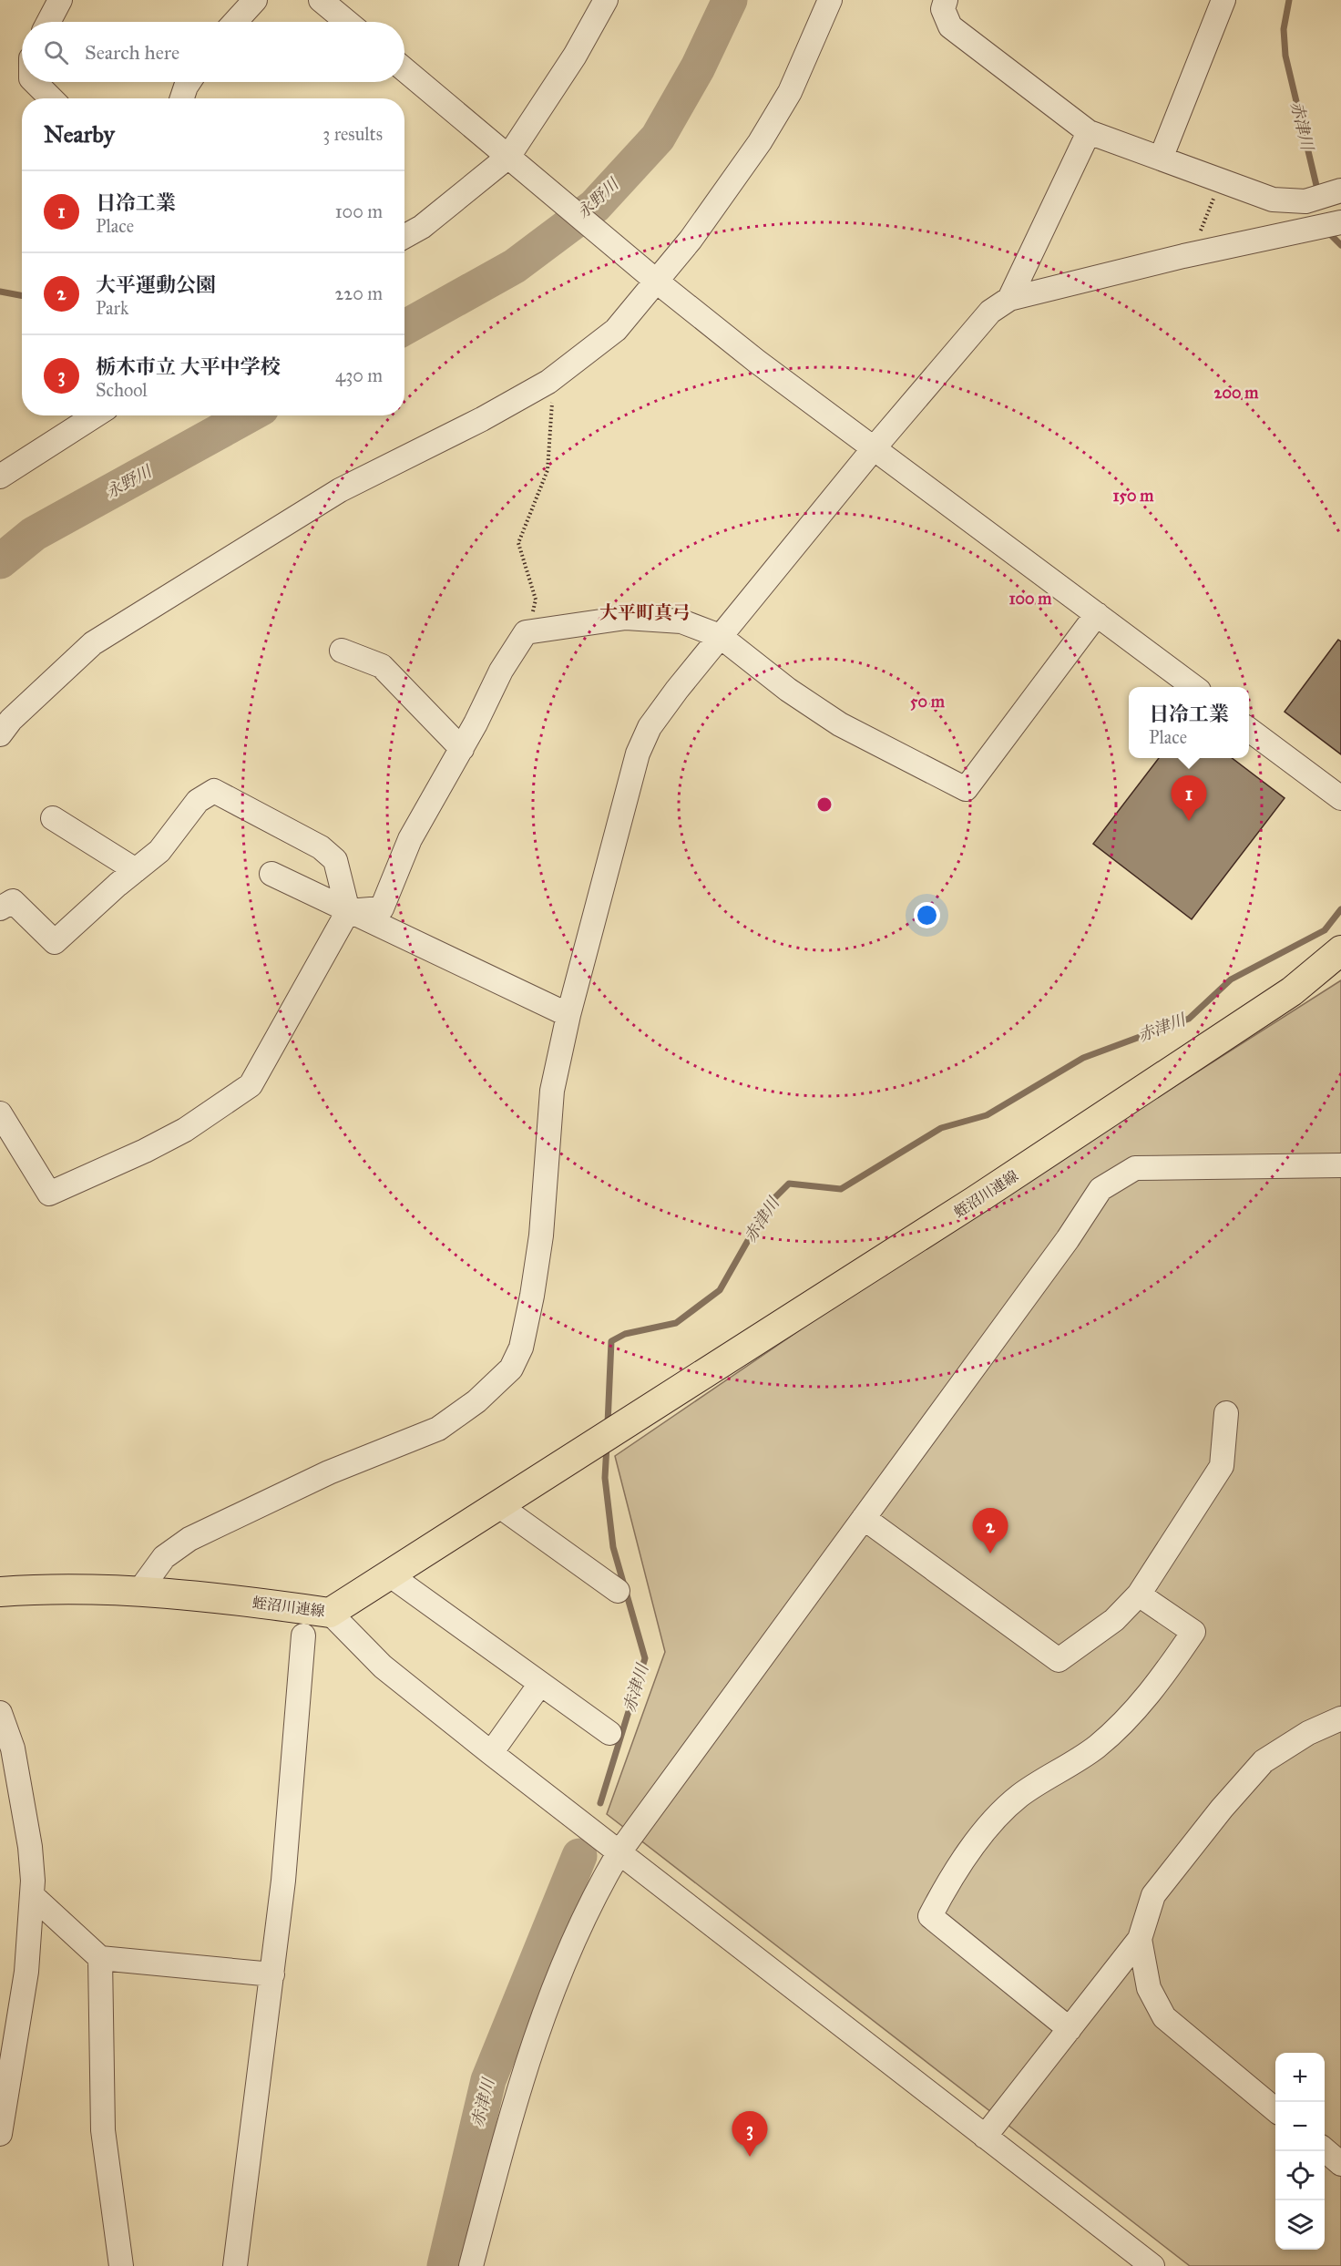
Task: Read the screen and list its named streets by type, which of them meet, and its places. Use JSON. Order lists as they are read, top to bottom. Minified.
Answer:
{"streets":{"main road":["蛭沼川連線"]},"districts":["大平町真弓"],"water":["赤津川","永野川"],"page":{"search":"Search here","heading":["Nearby","3 results"],"list":[{"mark":"1","name":"日冷工業","note":"Place","value":"100 m"},{"mark":"2","name":"大平運動公園","note":"Park","value":"220 m"},{"mark":"3","name":"栃木市立 大平中学校","note":"School","value":"430 m"}],"popup":["日冷工業","Place"],"pins":["1","2","3"],"map_buttons":["+","−"]},"rings":["200 m","150 m","100 m","50 m"]}
